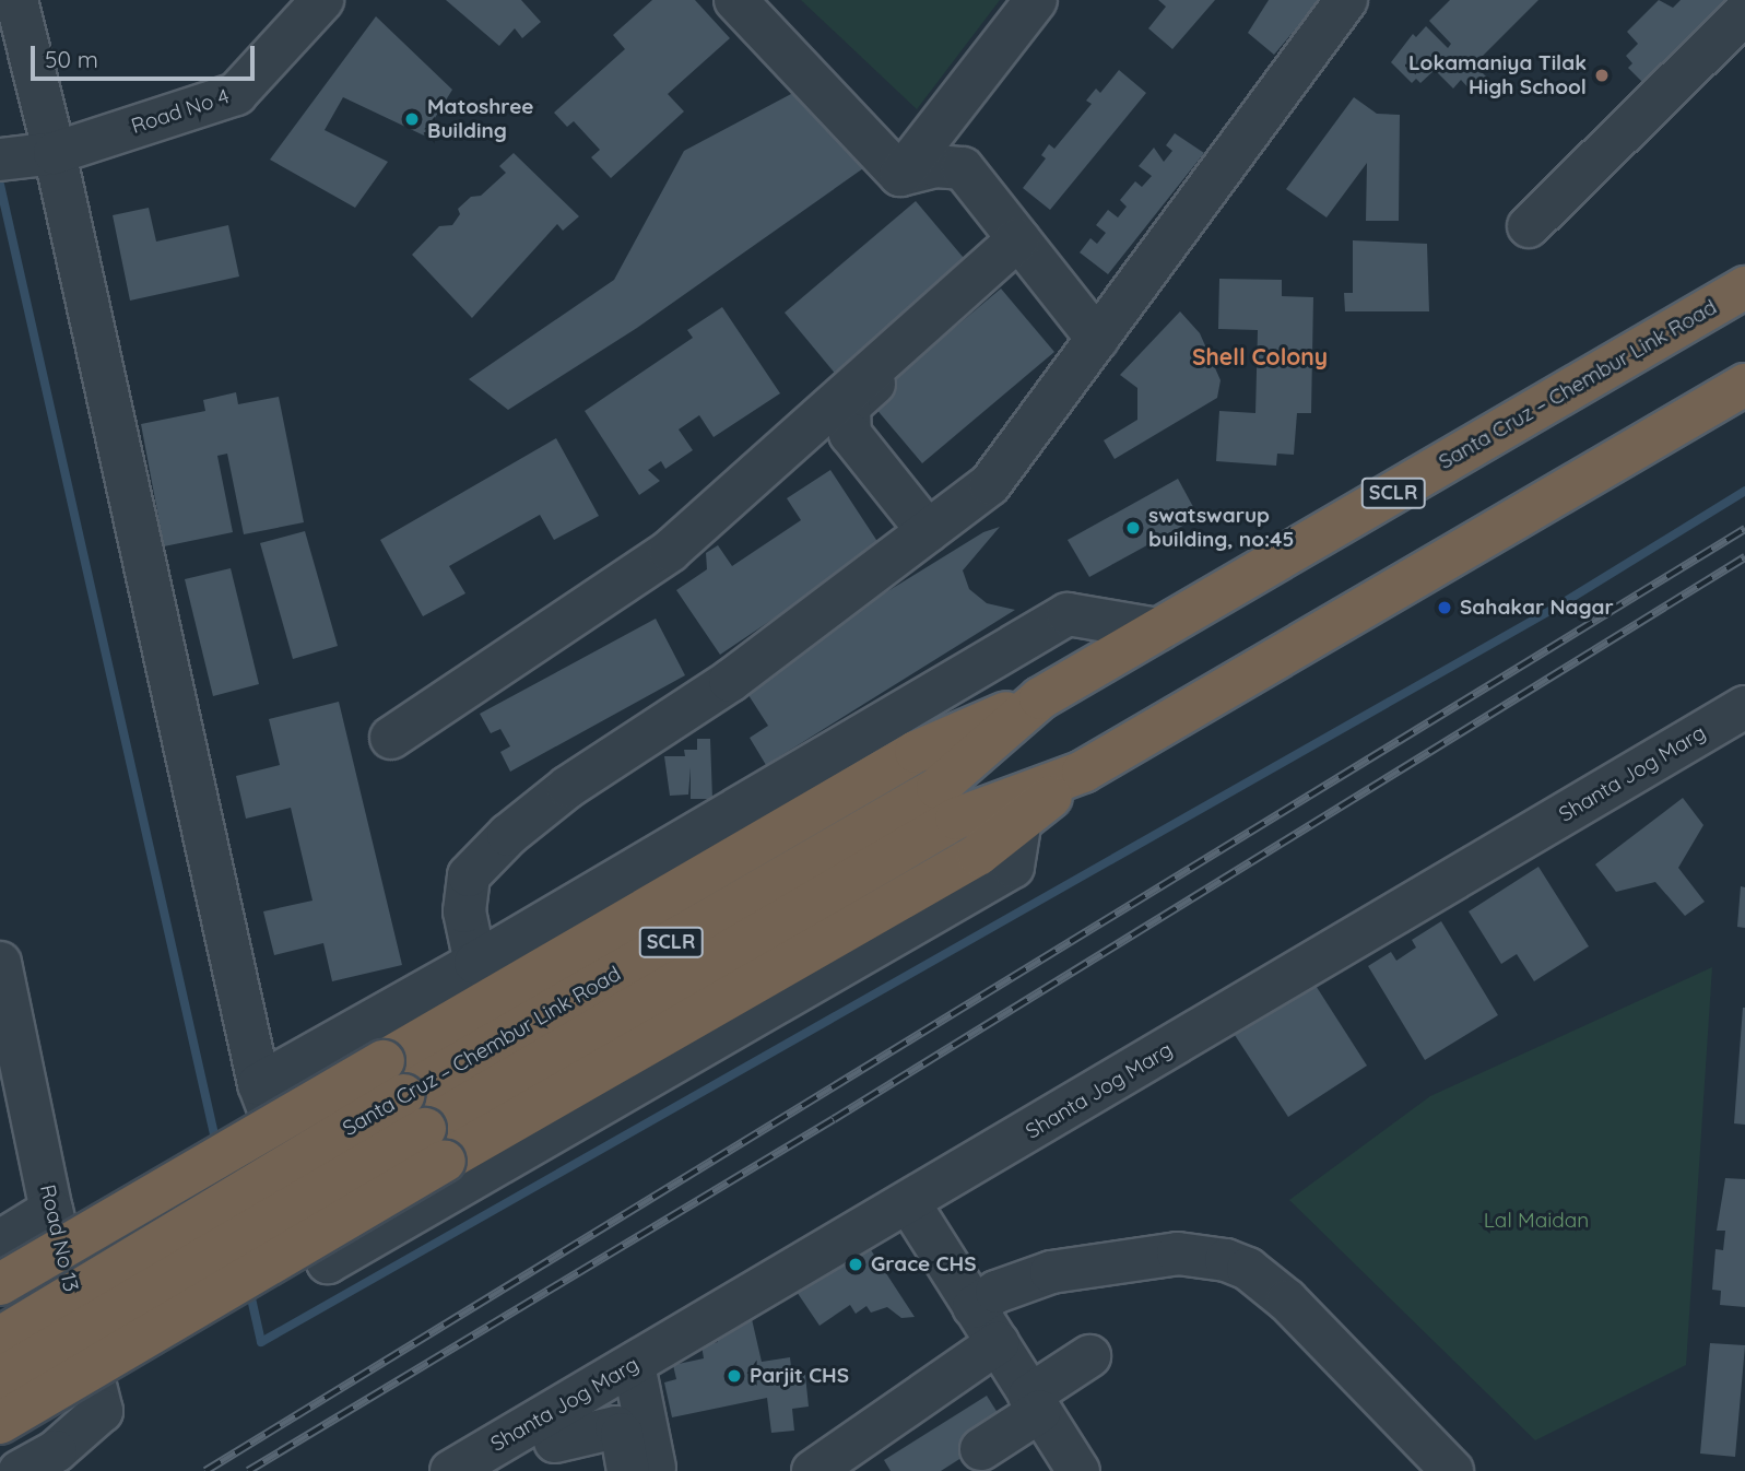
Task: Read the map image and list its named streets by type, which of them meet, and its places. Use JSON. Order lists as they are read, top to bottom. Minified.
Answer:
{"streets":{"highway":["Santa Cruz – Chembur Link Road","SCLR"],"street":["Road No 4","Shanta Jog Marg","Road No 13"]},"districts":["Shell Colony"],"parks":["Lal Maidan"],"places":["Lokamaniya Tilak High School","Matoshree Building","swatswarup building, no:45","Sahakar Nagar","Grace CHS","Parjit CHS"],"scale_bar":"50 m"}
